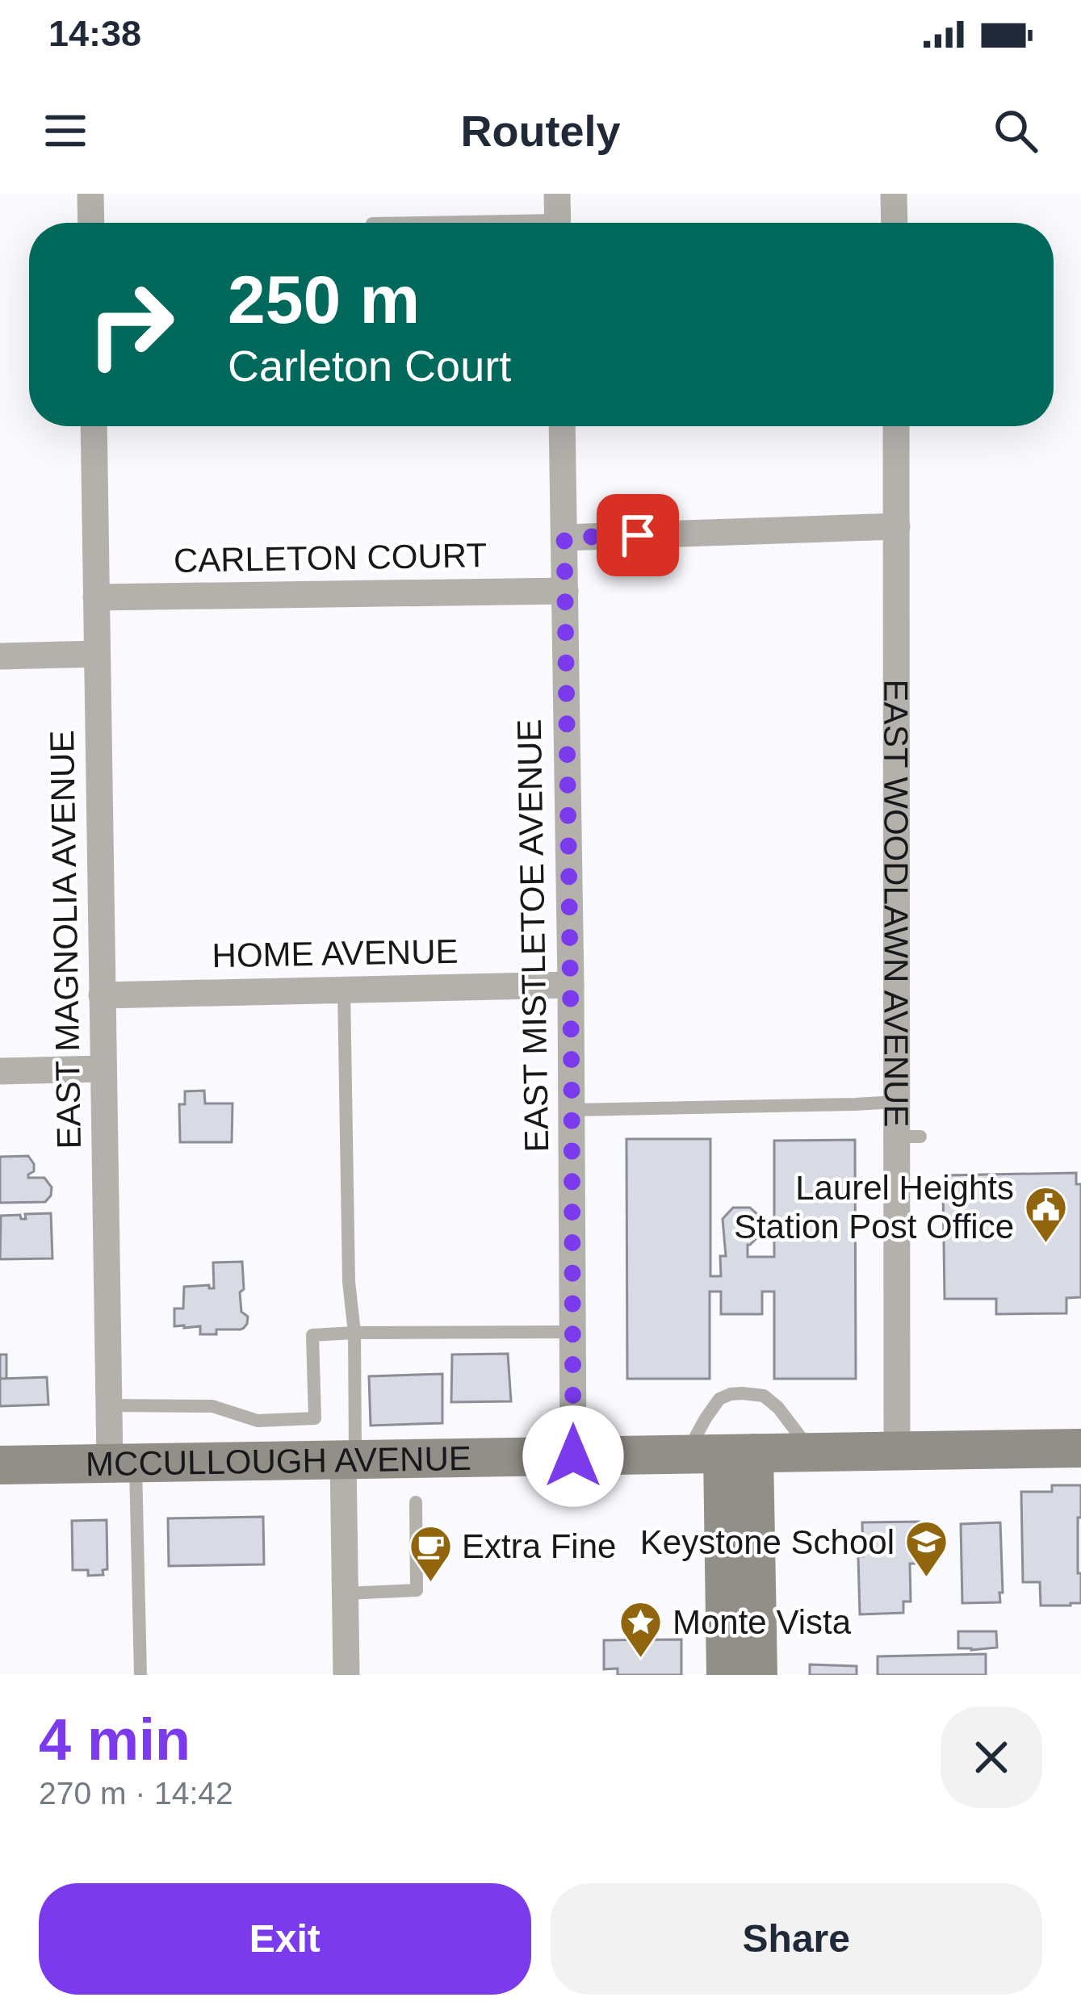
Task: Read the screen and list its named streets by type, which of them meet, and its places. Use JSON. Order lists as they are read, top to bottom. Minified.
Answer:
{"streets":{"main road":["MCCULLOUGH AVENUE"],"street":["CARLETON COURT","EAST WOODLAWN AVENUE","EAST MISTLETOE AVENUE","EAST MAGNOLIA AVENUE","HOME AVENUE"]},"crossings":[["CARLETON COURT","EAST MISTLETOE AVENUE"],["CARLETON COURT","EAST MAGNOLIA AVENUE"],["EAST WOODLAWN AVENUE","MCCULLOUGH AVENUE"],["EAST MISTLETOE AVENUE","HOME AVENUE"],["EAST MISTLETOE AVENUE","MCCULLOUGH AVENUE"],["EAST MAGNOLIA AVENUE","HOME AVENUE"],["EAST MAGNOLIA AVENUE","MCCULLOUGH AVENUE"]],"places":{"public building":["Laurel Heights Station Post Office"],"school or university":["Keystone School"],"cafe":["Extra Fine"],"place":["Monte Vista"]},"page":{"status":"14:38","header":"Routely","turn":["250 m","Carleton Court"],"heading":["4 min","270 m · 14:42"],"buttons":["Exit","Share"]}}
